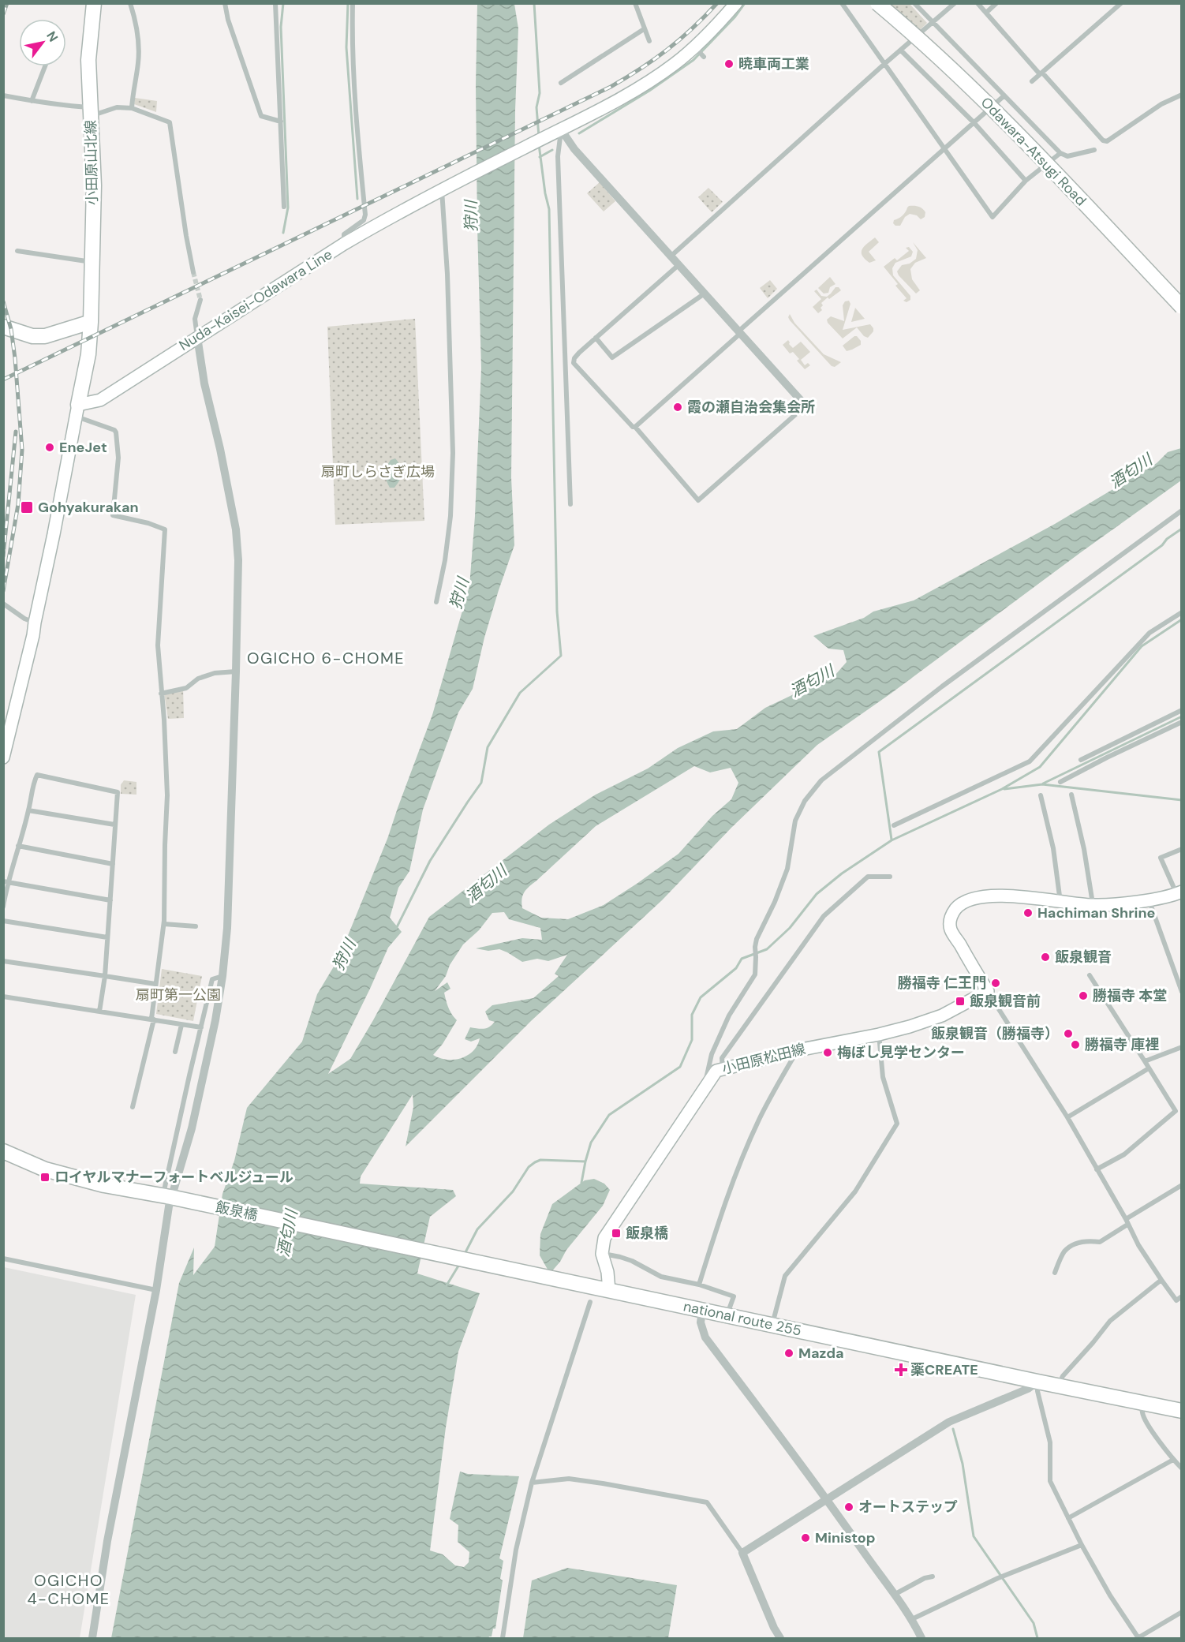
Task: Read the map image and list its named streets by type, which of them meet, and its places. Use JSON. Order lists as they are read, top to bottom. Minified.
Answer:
{"streets":{"main road":["Odawara-Atsugi Road","小田原山北線","Nuda-Kaisei-Odawara Line","小田原松田線","飯泉橋","national route 255"]},"crossings":[["小田原山北線","Nuda-Kaisei-Odawara Line"],["飯泉橋","national route 255"]],"districts":["OGICHO 6-CHOME","OGICHO 4-CHOME"],"water":["狩川","酒匂川"],"parks":["扇町しらさぎ広場","扇町第一公園"],"places":{"other":["暁車両工業","霞の瀬自治会集会所","EneJet","Hachiman Shrine","飯泉観音","勝福寺 仁王門","勝福寺 本堂","飯泉観音（勝福寺）","勝福寺 庫裡","梅ぼし見学センター","Mazda","オートステップ","Ministop"],"transit":["Gohyakurakan","飯泉観音前","ロイヤルマナーフォートベルジュール","飯泉橋"],"health":["薬CREATE"]},"north":"top right"}
